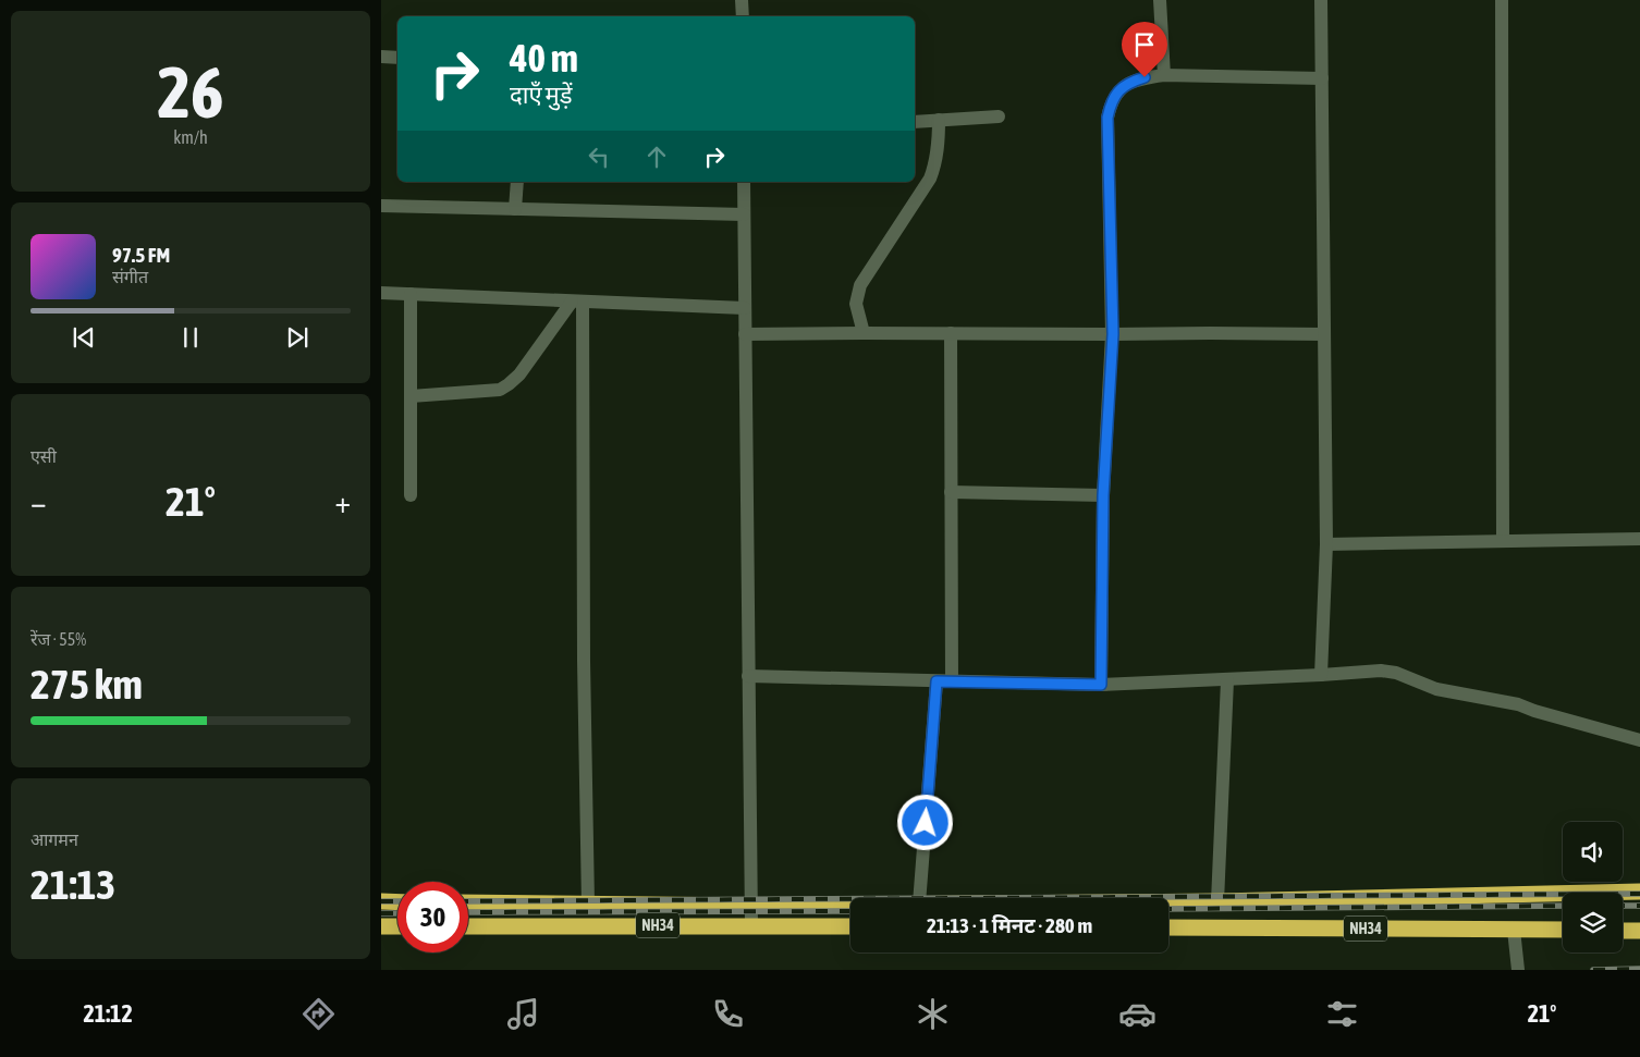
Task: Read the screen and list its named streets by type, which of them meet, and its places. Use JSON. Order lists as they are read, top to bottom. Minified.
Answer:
{"streets":{"highway":["NH34"]},"page":{"tile":[["26","km/h"],"एसी",["रेंज · 55%","275 km"],["आगमन","21:13"]],"turn":["40 m","दाएँ मुड़ें"],"song":["97.5 FM","संगीत"],"heat":["−","21°","+"],"limit":"30","trip":"21:13 · 1 मिनट · 280 m","tabs":["21:12","21°"]}}
